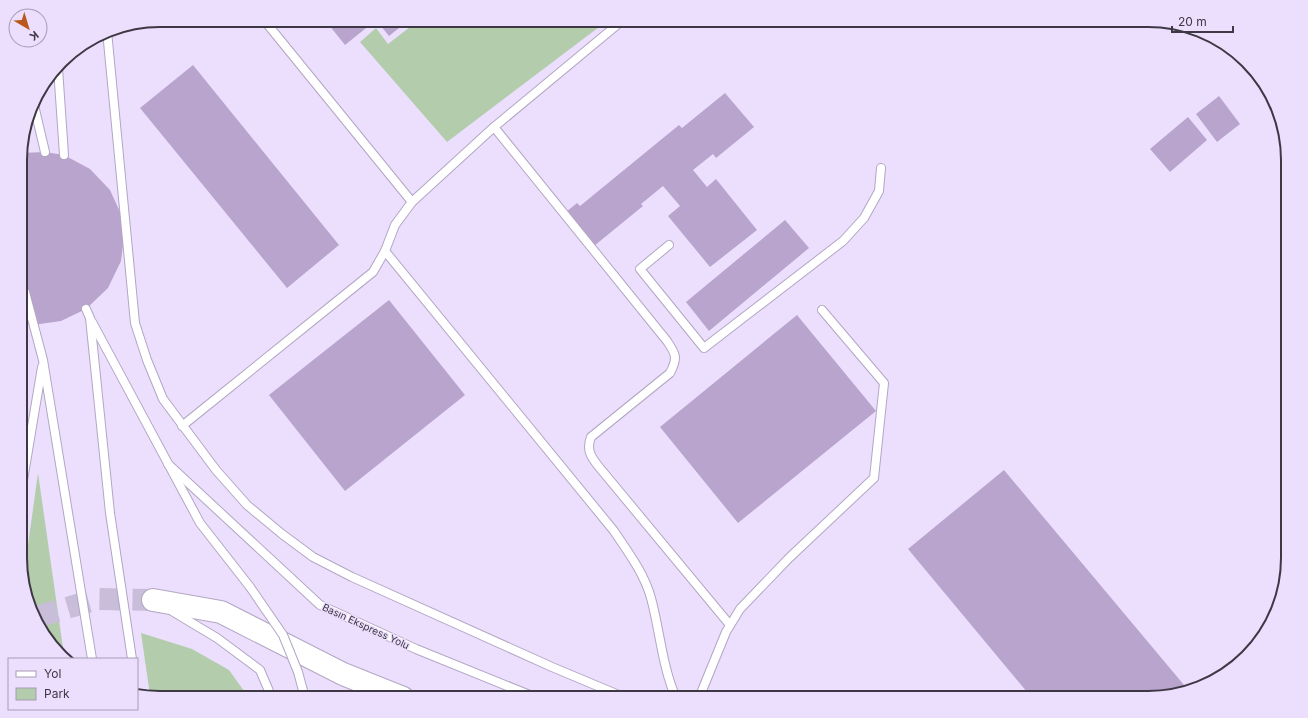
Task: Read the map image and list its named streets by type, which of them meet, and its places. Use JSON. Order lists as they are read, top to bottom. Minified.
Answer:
{"streets":{"lane":["Basın Ekspress Yolu"]},"legend":["Yol","Park"],"scale_bar":"20 m","north":"bottom right"}
